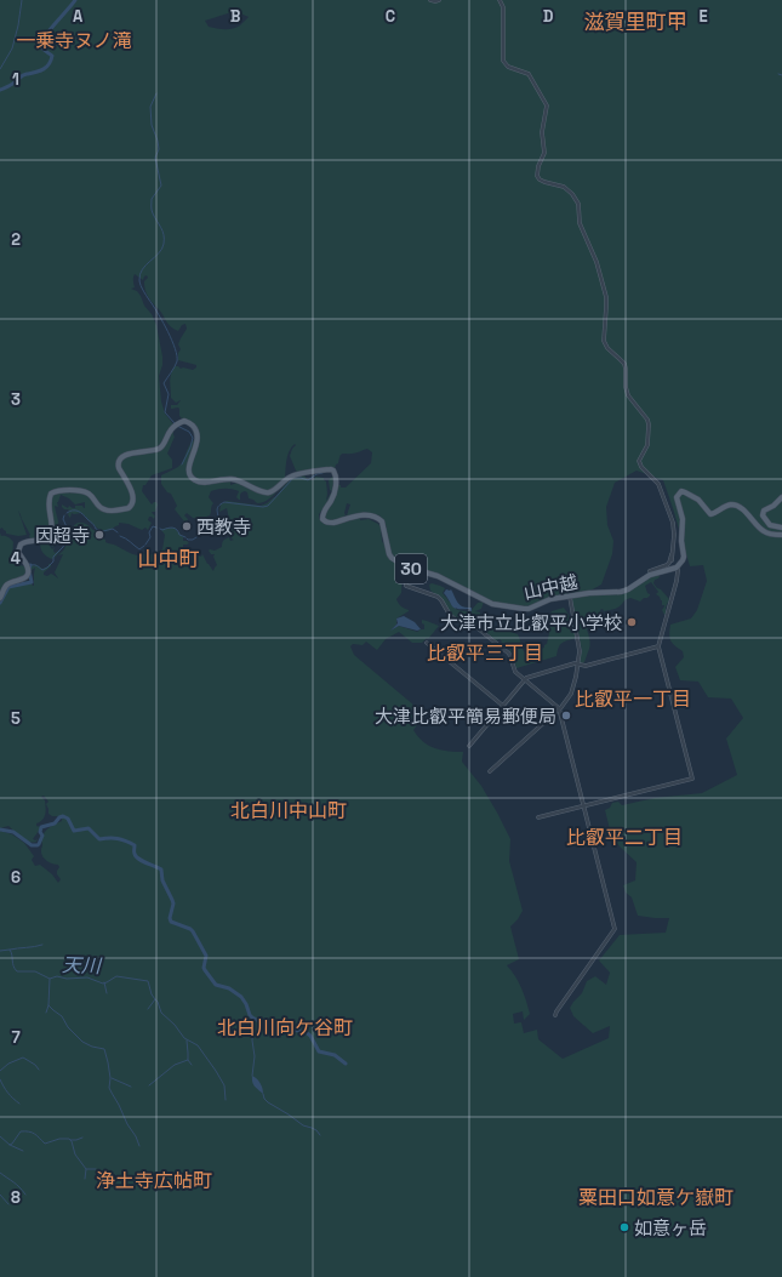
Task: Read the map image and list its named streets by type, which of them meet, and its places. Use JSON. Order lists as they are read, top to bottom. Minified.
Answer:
{"streets":{"main road":["30","山中越"]},"districts":["滋賀里町甲","一乗寺ヌノ滝","山中町","比叡平三丁目","比叡平一丁目","北白川中山町","比叡平二丁目","北白川向ケ谷町","浄土寺広帖町","粟田口如意ケ嶽町"],"water":["天川"],"places":["西教寺","因超寺","大津市立比叡平小学校","大津比叡平簡易郵便局","如意ヶ岳"],"grid":{"columns":["A","B","C","D","E"],"rows":["1","2","3","4","5","6","7","8"]}}
